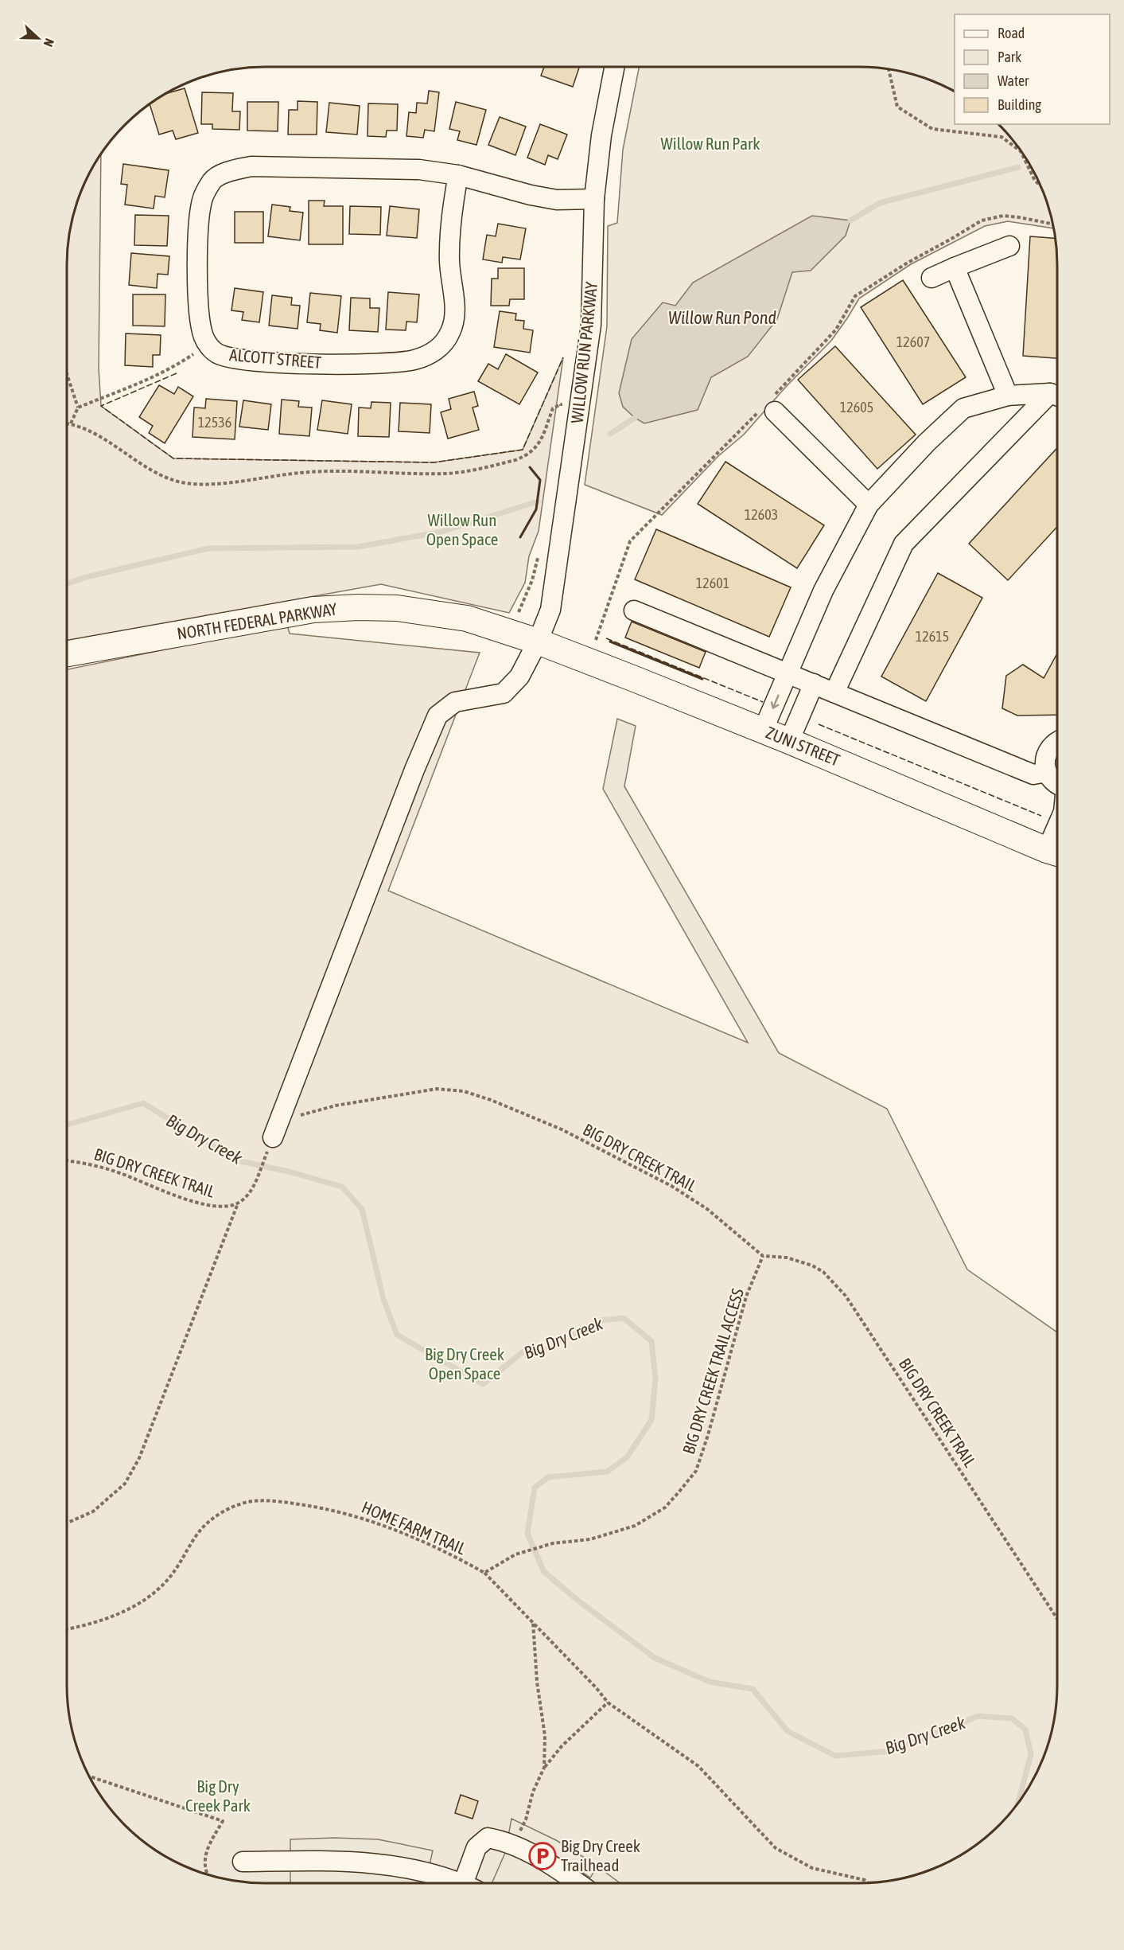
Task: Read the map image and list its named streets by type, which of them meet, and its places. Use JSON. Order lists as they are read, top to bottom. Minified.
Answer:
{"streets":{"main road":["NORTH FEDERAL PARKWAY","ZUNI STREET"],"street":["WILLOW RUN PARKWAY","ALCOTT STREET"],"path":["BIG DRY CREEK TRAIL","BIG DRY CREEK TRAIL ACCESS","HOME FARM TRAIL"]},"crossings":[["WILLOW RUN PARKWAY","ALCOTT STREET"],["WILLOW RUN PARKWAY","NORTH FEDERAL PARKWAY"],["WILLOW RUN PARKWAY","ZUNI STREET"],["NORTH FEDERAL PARKWAY","ZUNI STREET"],["BIG DRY CREEK TRAIL","BIG DRY CREEK TRAIL ACCESS"],["BIG DRY CREEK TRAIL ACCESS","HOME FARM TRAIL"]],"water":["Willow Run Pond","Big Dry Creek"],"parks":["Willow Run Park","Willow Run Open Space","Big Dry Creek Open Space","Big Dry Creek Park"],"places":{"parking":["Big Dry Creek Trailhead"]},"house_numbers":["12607","12605","12536","12603","12601","12615"],"legend":["Road","Park","Water","Building"],"north":"right"}
